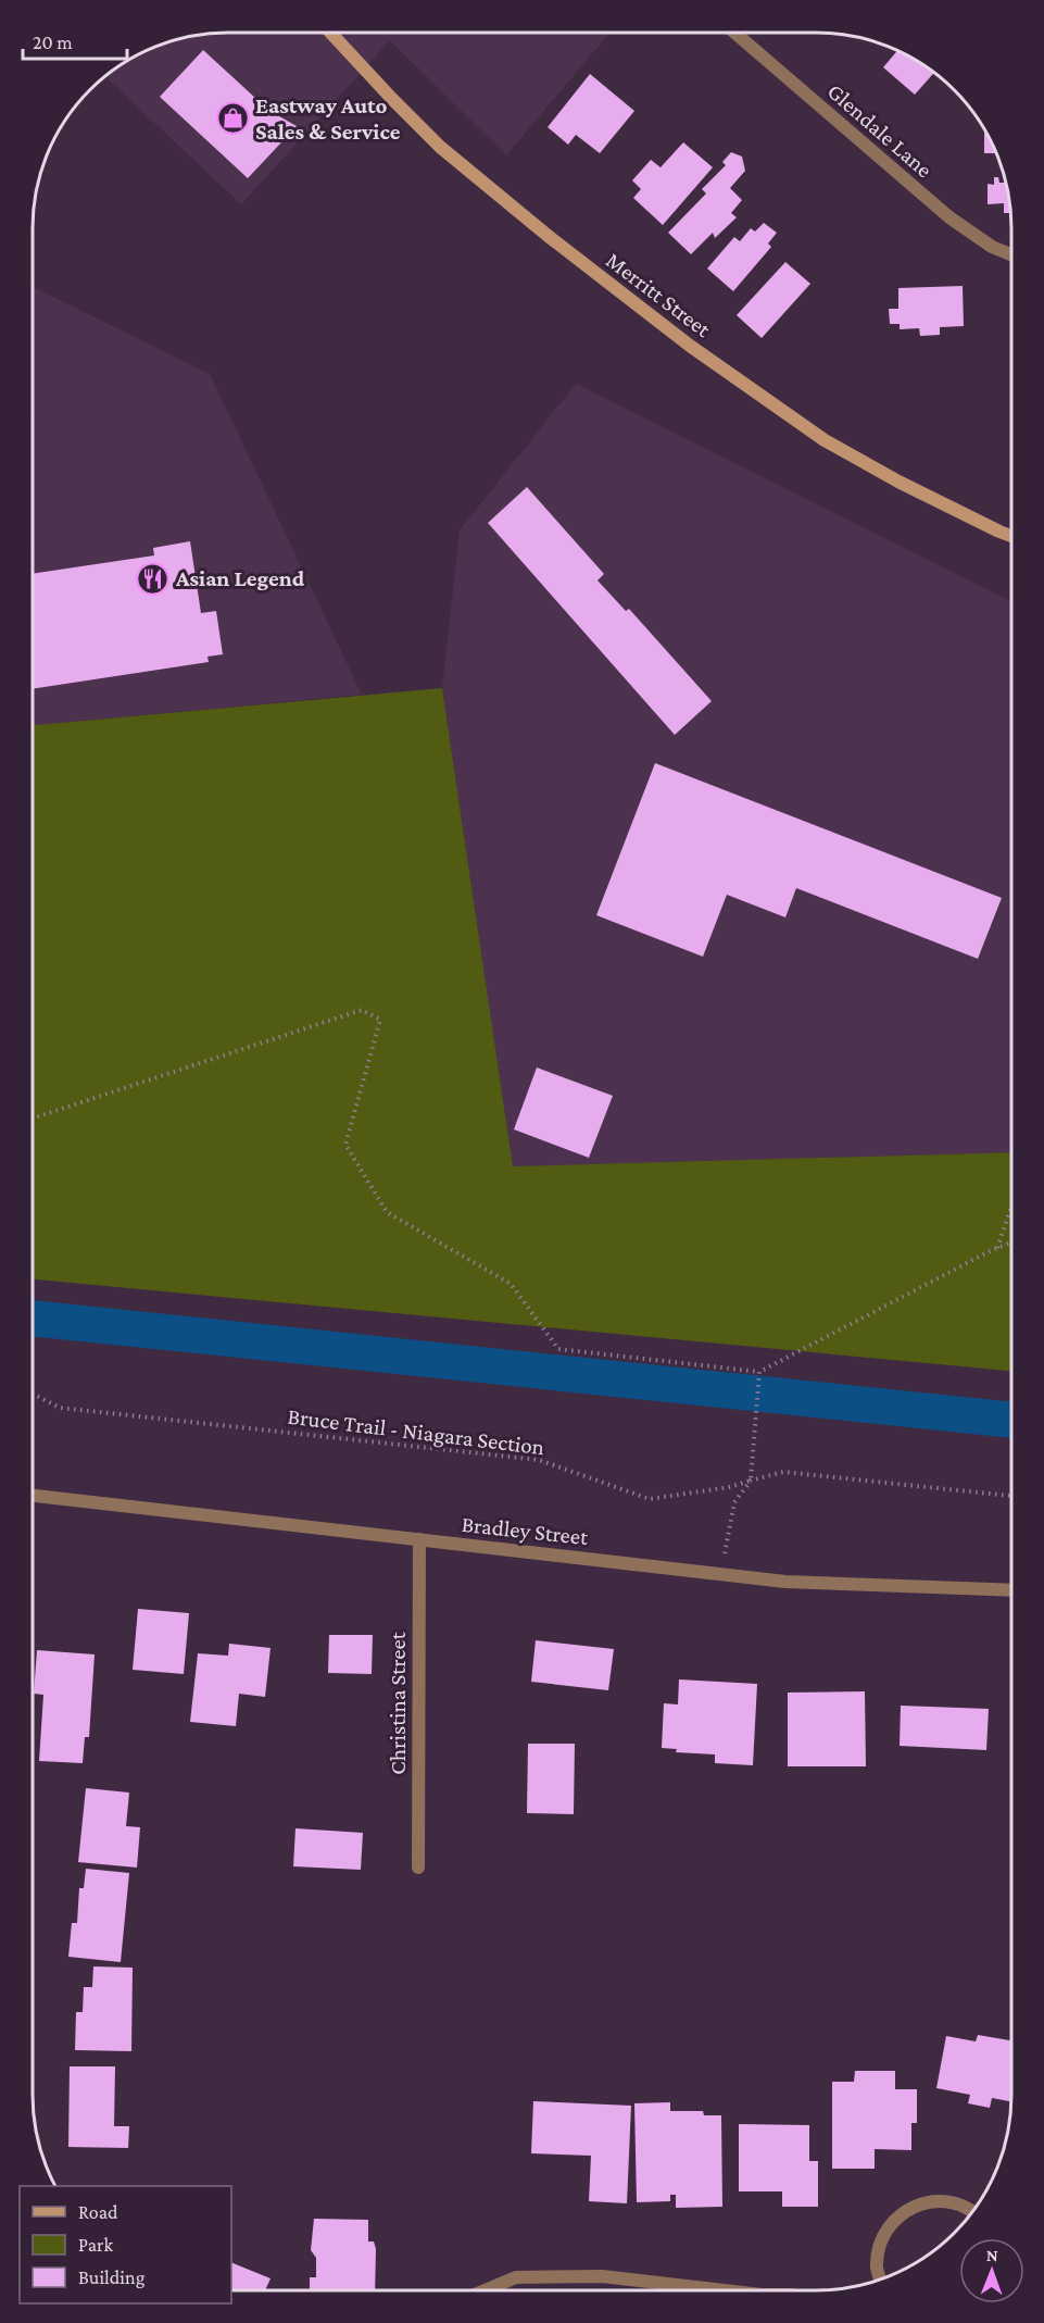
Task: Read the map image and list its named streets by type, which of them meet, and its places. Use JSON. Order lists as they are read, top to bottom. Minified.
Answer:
{"streets":{"main road":["Merritt Street"],"street":["Glendale Lane","Bradley Street","Christina Street"],"path":["Bruce Trail - Niagara Section"]},"crossings":[["Bradley Street","Christina Street"]],"places":{"shop":["Eastway Auto Sales & Service"],"restaurant":["Asian Legend"]},"legend":["Road","Park","Building"],"scale_bar":"20 m","north":"top"}
